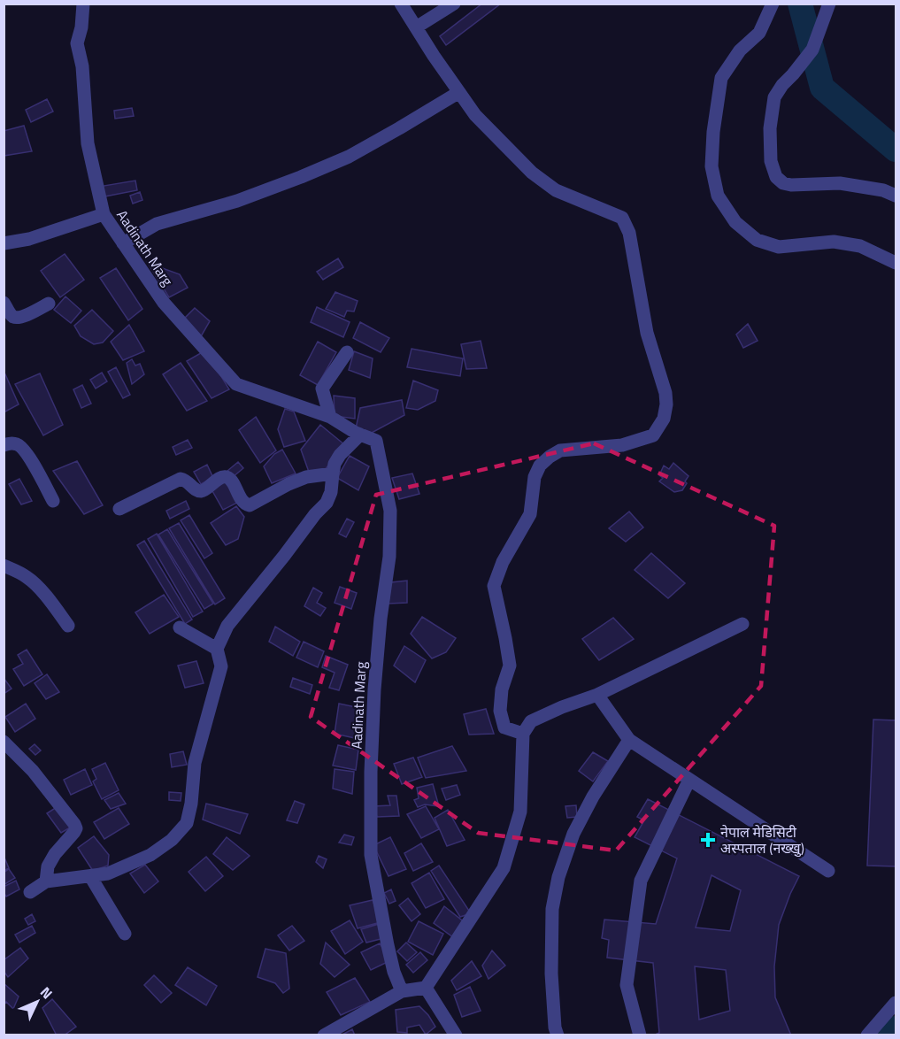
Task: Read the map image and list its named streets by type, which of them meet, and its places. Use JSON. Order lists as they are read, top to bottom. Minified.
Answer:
{"streets":{"street":["Aadinath Marg"]},"places":{"health":["नेपाल मेडिसिटी अस्पताल (नख्खु)"]},"north":"top right"}
